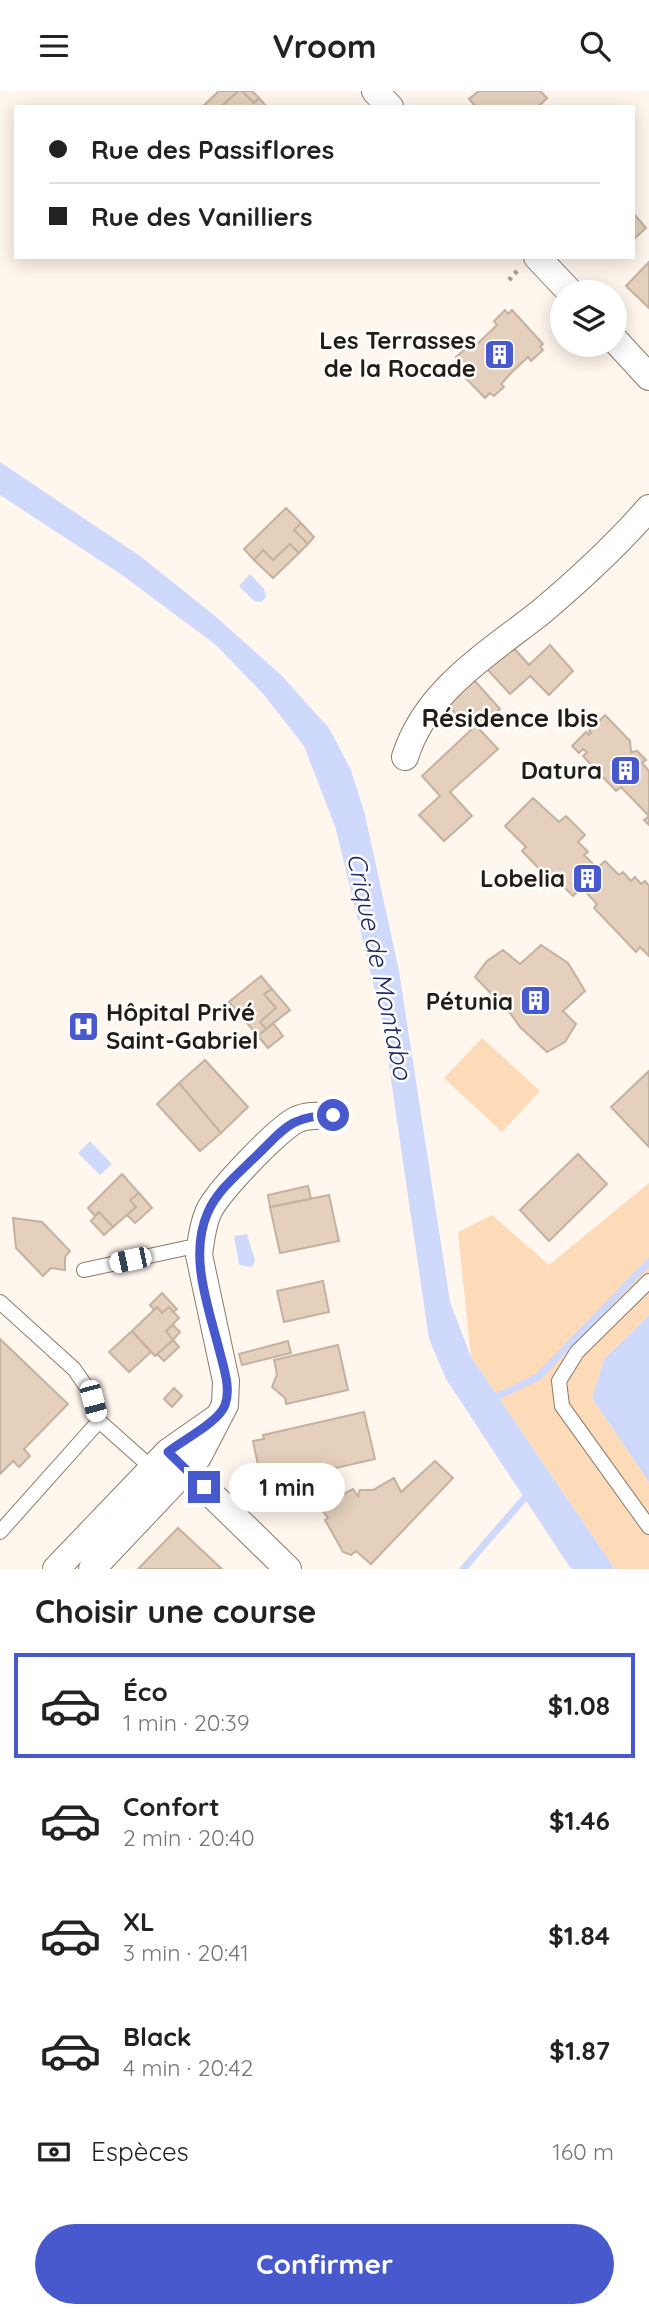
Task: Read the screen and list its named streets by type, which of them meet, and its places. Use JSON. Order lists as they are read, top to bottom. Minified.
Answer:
{"districts":["Résidence Ibis"],"water":["Crique de Montabo"],"places":{"building":["Les Terrasses de la Rocade","Datura","Lobelia","Pétunia"],"hospital":["Hôpital Privé Saint-Gabriel"]},"page":{"header":"Vroom","banner":["Rue des Passiflores","Rue des Vanilliers"],"bubble":"1 min","heading":"Choisir une course","list":[{"name":"Éco","note":"1 min · 20:39","value":"$1.08"},{"name":"Confort","note":"2 min · 20:40","value":"$1.46"},{"name":"XL","note":"3 min · 20:41","value":"$1.84"},{"name":"Black","note":"4 min · 20:42","value":"$1.87"}],"pay":["Espèces","160 m"],"buttons":"Confirmer"}}
